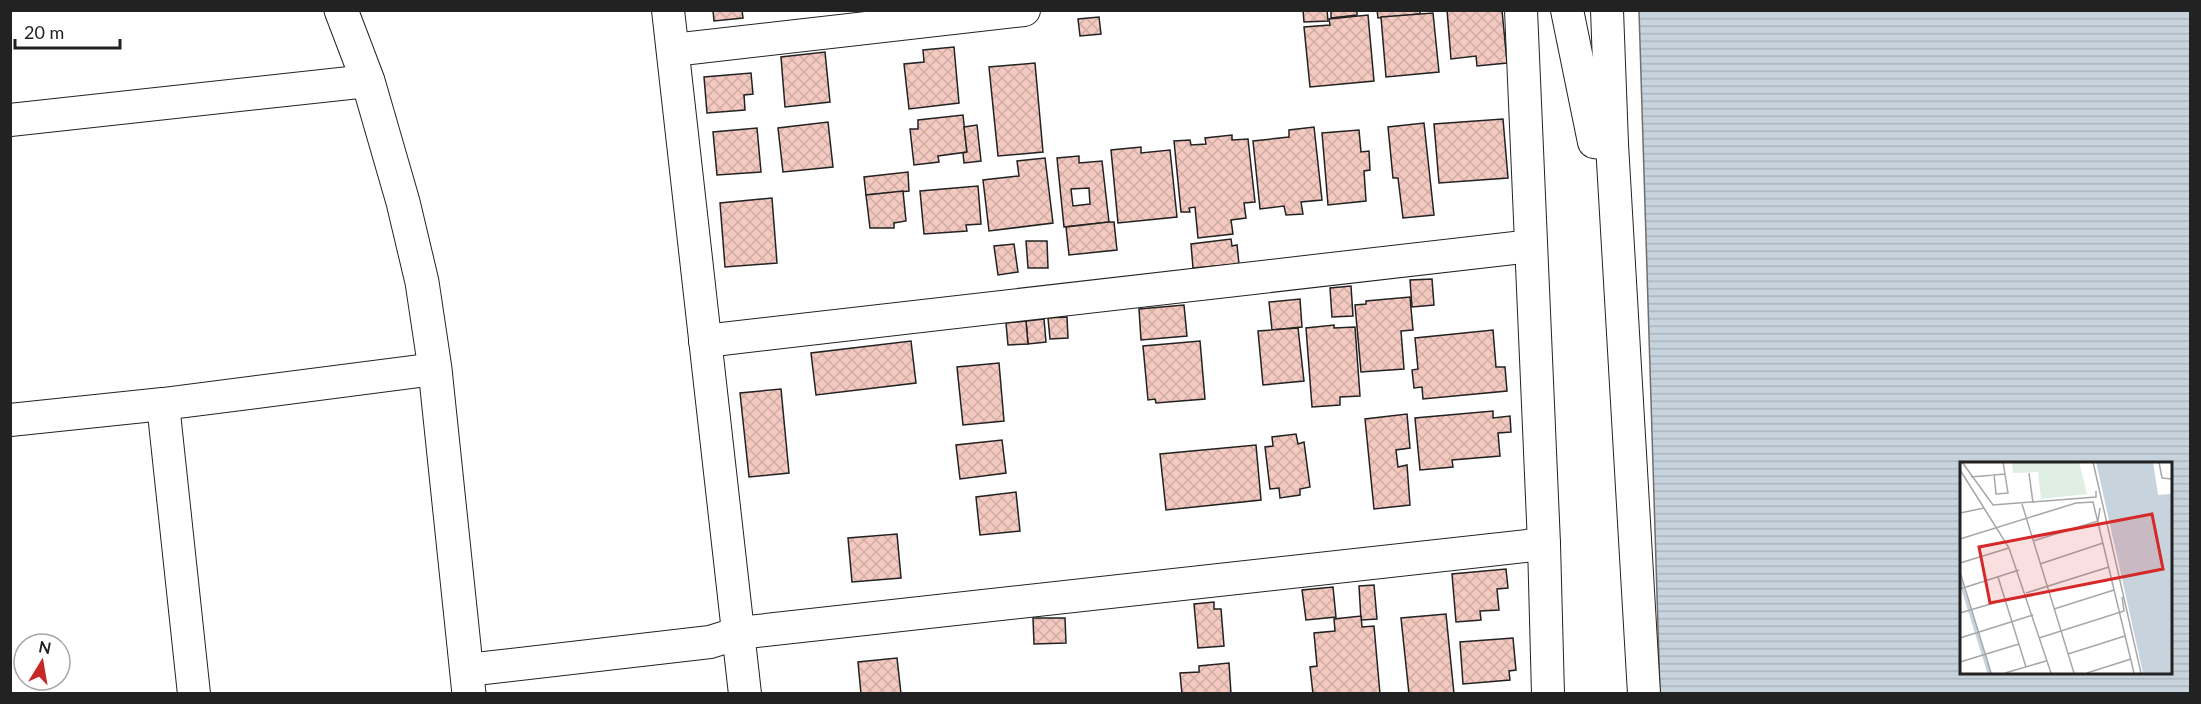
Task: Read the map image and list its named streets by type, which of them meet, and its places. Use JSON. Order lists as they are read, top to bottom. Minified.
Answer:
{"scale_bar":"20 m","north":"top"}
